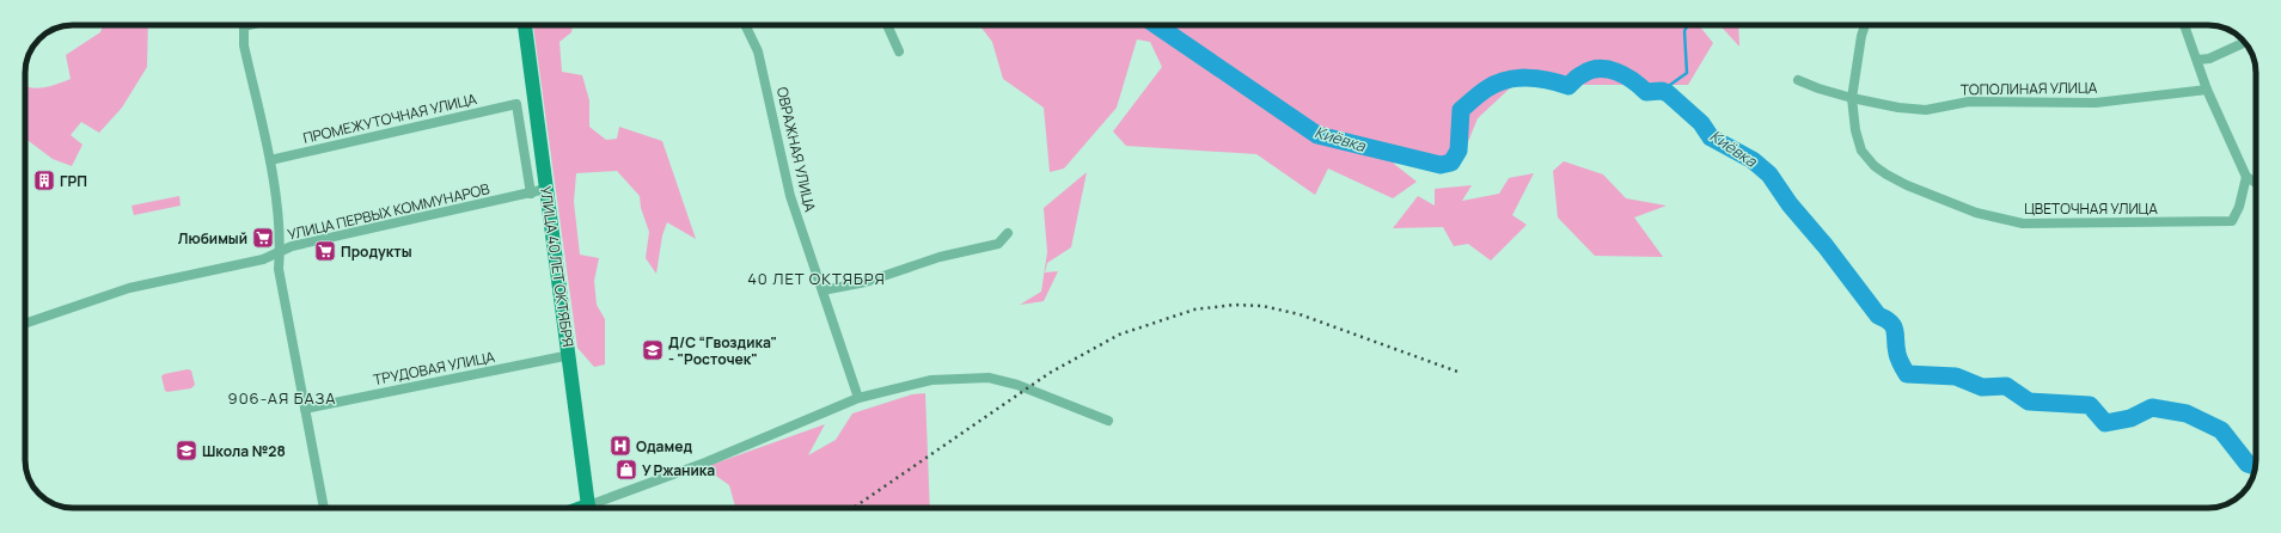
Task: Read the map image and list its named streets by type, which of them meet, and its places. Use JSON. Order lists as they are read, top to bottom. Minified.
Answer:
{"streets":{"main road":["УЛИЦА 40 ЛЕТ ОКТЯБРЯ"],"street":["ТОПОЛИНАЯ УЛИЦА","ПРОМЕЖУТОЧНАЯ УЛИЦА","ОВРАЖНАЯ УЛИЦА","ЦВЕТОЧНАЯ УЛИЦА","УЛИЦА ПЕРВЫХ КОММУНАРОВ","ТРУДОВАЯ УЛИЦА"]},"crossings":[["ТОПОЛИНАЯ УЛИЦА","ЦВЕТОЧНАЯ УЛИЦА"],["ПРОМЕЖУТОЧНАЯ УЛИЦА","УЛИЦА ПЕРВЫХ КОММУНАРОВ"],["УЛИЦА ПЕРВЫХ КОММУНАРОВ","УЛИЦА 40 ЛЕТ ОКТЯБРЯ"],["УЛИЦА 40 ЛЕТ ОКТЯБРЯ","ТРУДОВАЯ УЛИЦА"]],"districts":["40 ЛЕТ ОКТЯБРЯ","906-АЯ БАЗА"],"water":["Киёвка"],"places":{"building":["ГРП"],"supermarket":["Любимый","Продукты"],"school or university":["Д/С “Гвоздика\" - \"Росточек\"","Школа №28"],"hospital":["Одамед"],"shop":["У Ржаника"]}}
